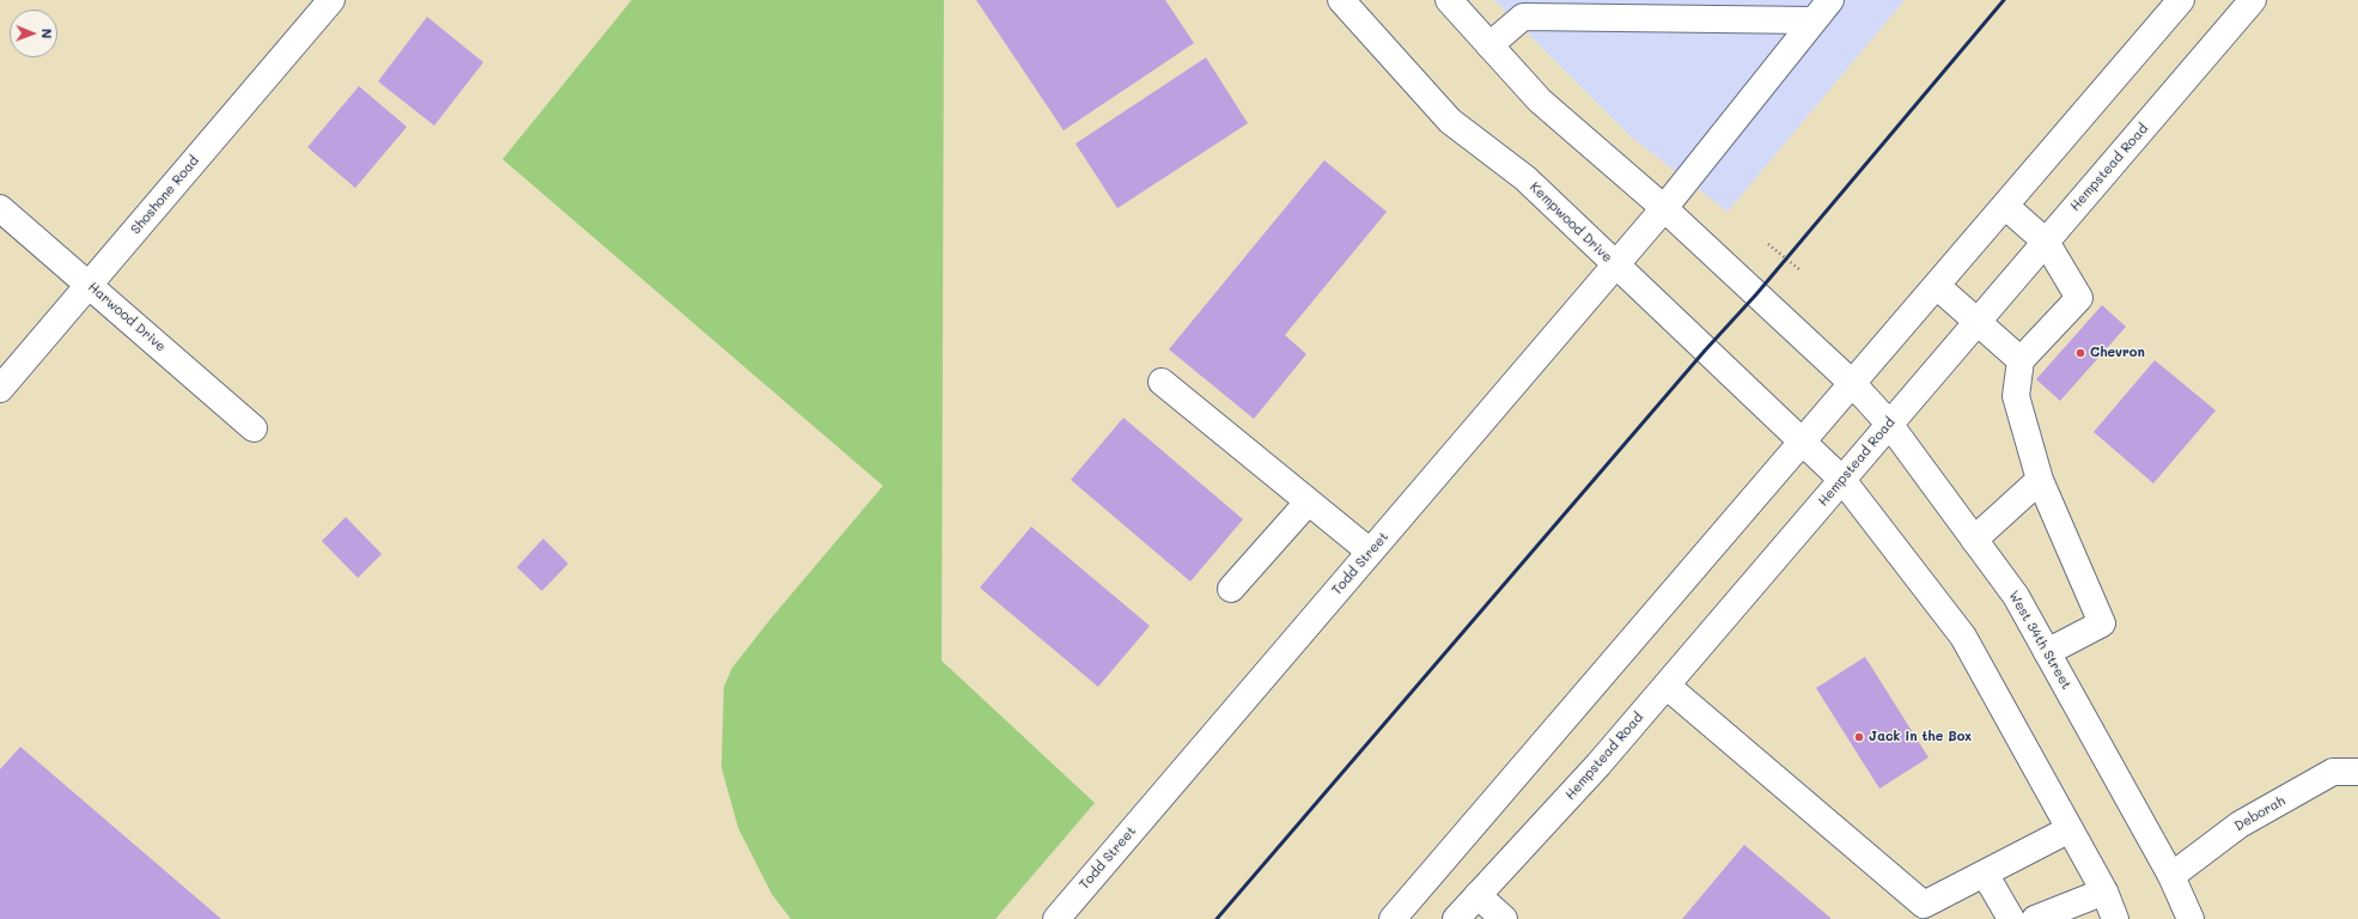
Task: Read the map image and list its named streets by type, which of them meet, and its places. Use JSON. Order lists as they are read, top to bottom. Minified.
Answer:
{"streets":{"main road":["Hempstead Road","Shoshone Road","Kempwood Drive","Harwood Drive","Todd Street","West 34th Street","Deborah"]},"crossings":[["Hempstead Road","West 34th Street"],["Shoshone Road","Harwood Drive"],["Kempwood Drive","Todd Street"],["West 34th Street","Deborah"]],"places":["Chevron","Jack in the Box"],"north":"right"}
